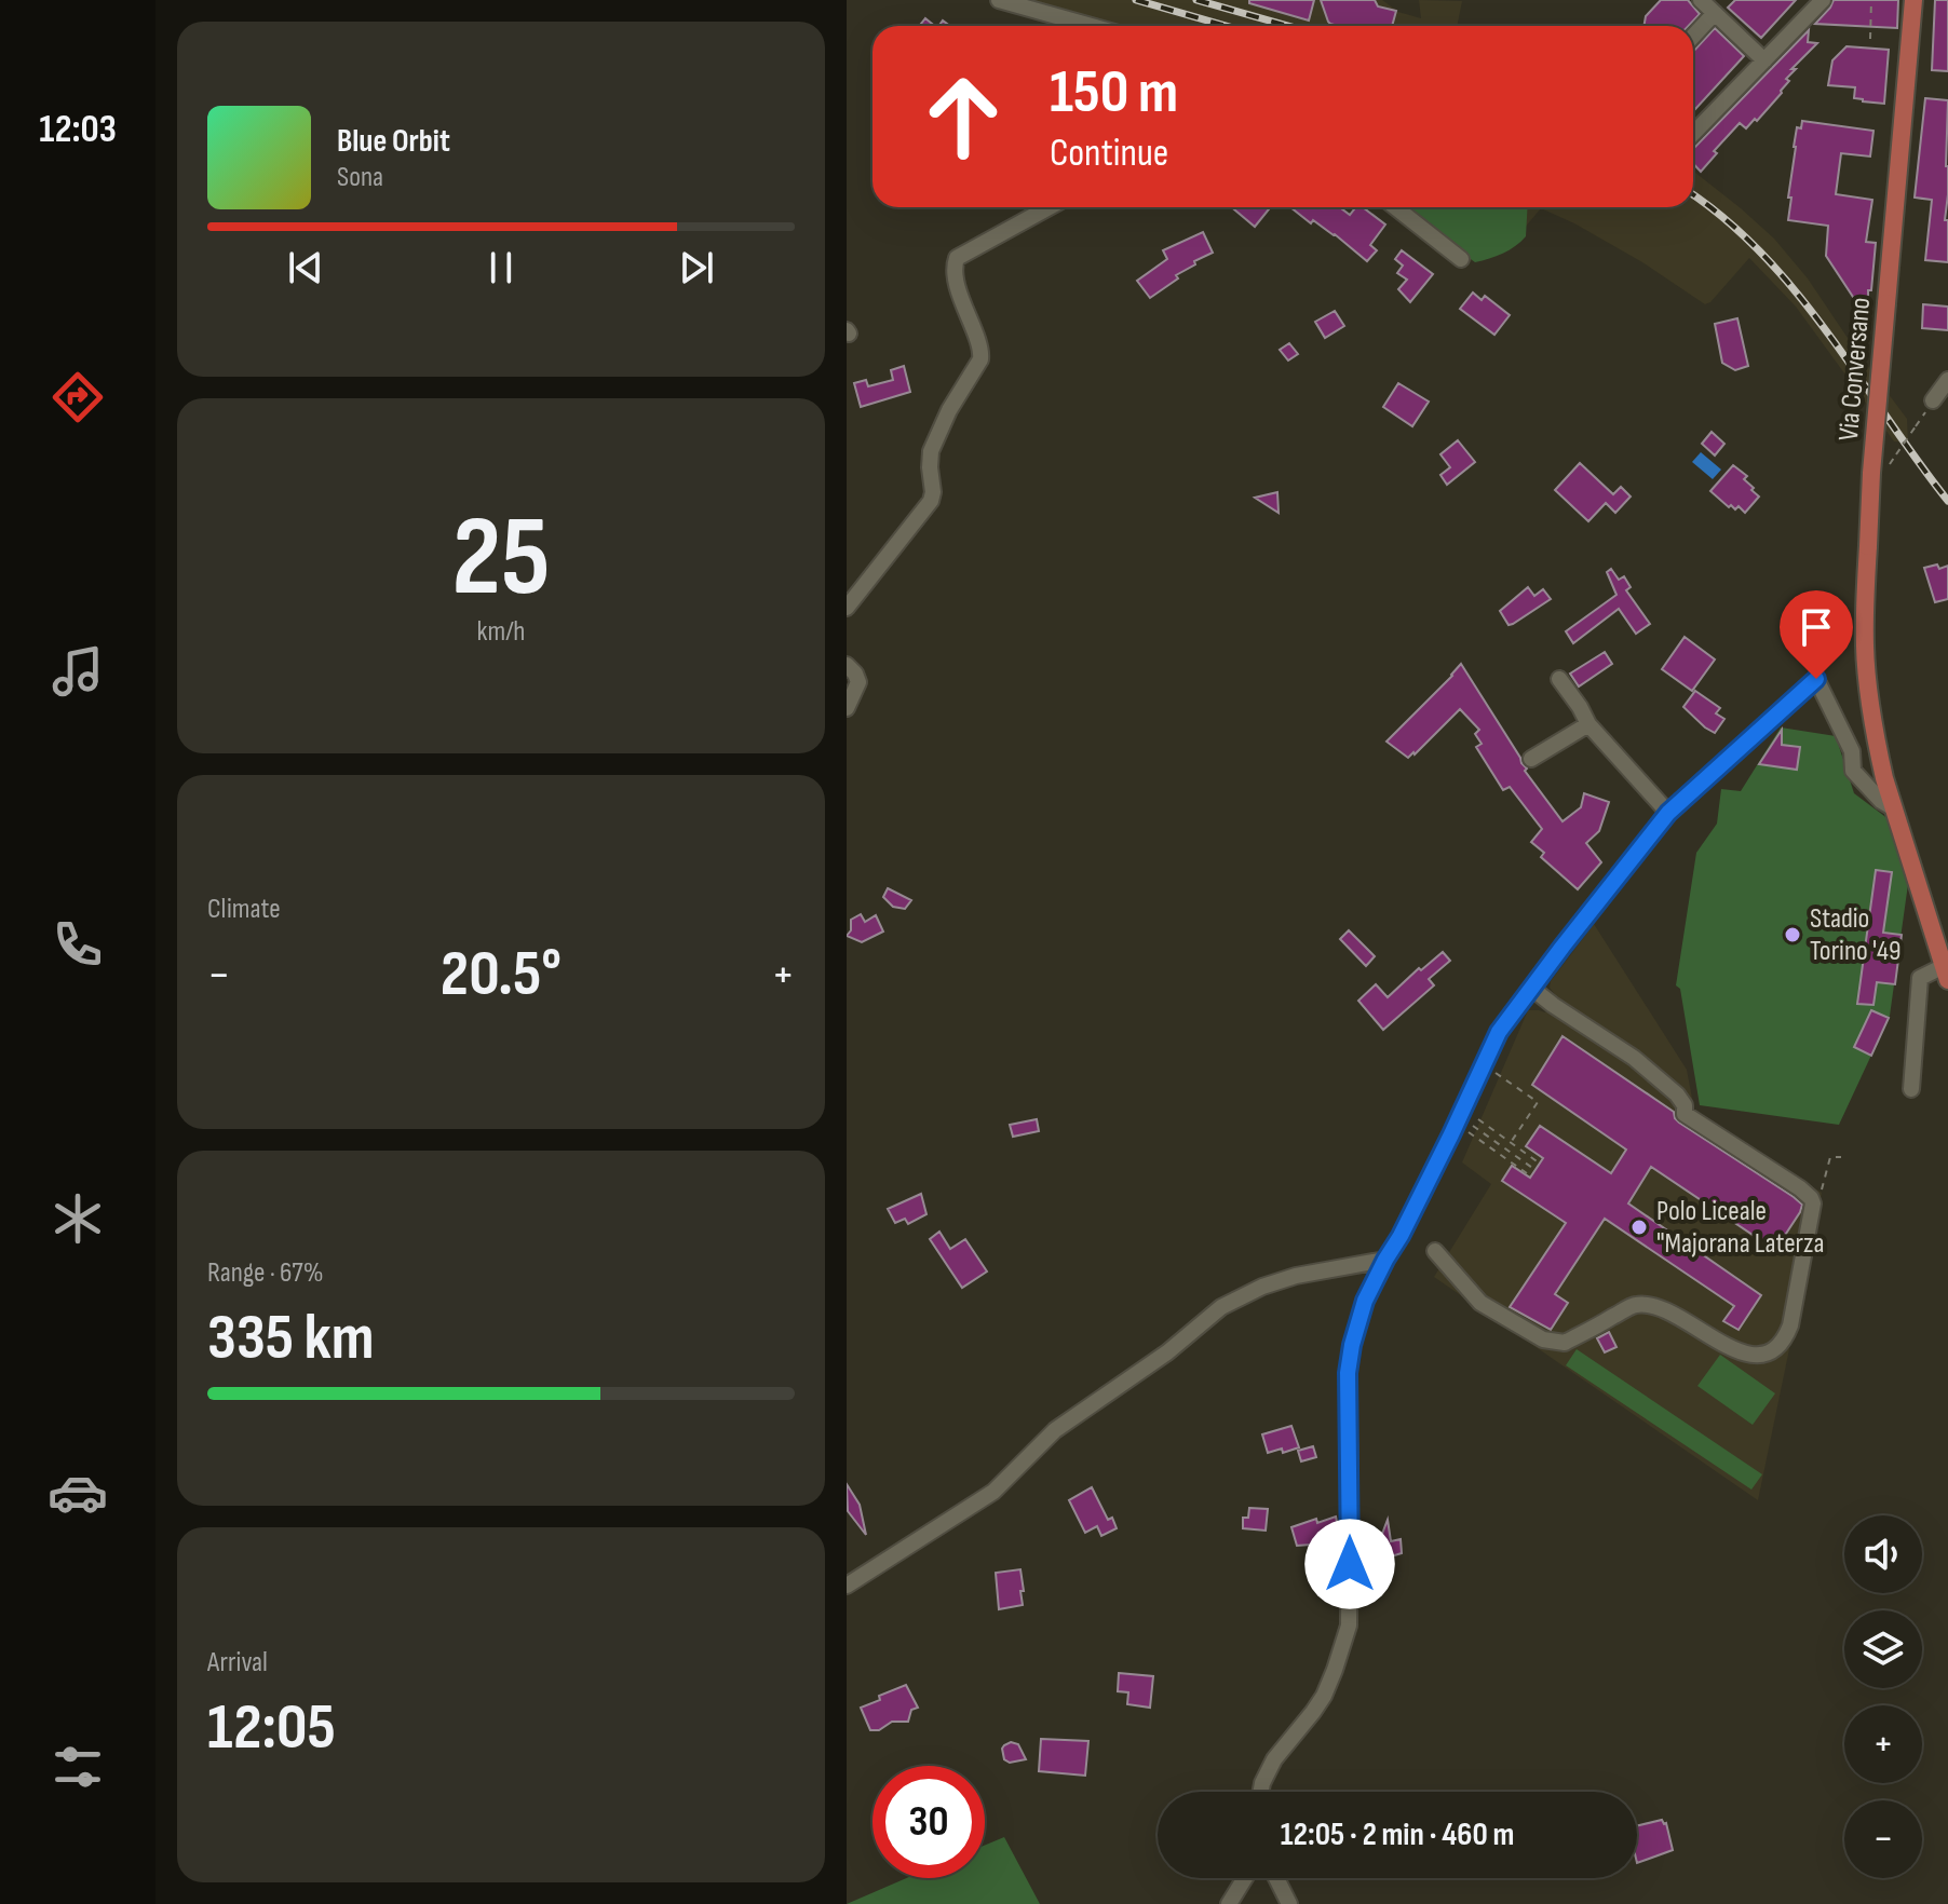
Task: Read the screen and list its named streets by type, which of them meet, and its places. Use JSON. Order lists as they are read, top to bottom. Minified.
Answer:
{"streets":{"main road":["Via Conversano"]},"places":["Stadio Torino '49","Polo Liceale \"Majorana Laterza"],"page":{"tabs":"12:03","turn":["150 m","Continue"],"song":["Blue Orbit","Sona"],"tile":[["25","km/h"],"Climate",["Range · 67%","335 km"],["Arrival","12:05"]],"heat":["−","20.5°","+"],"map_buttons":["+","−"],"limit":"30","trip":"12:05 · 2 min · 460 m"}}
